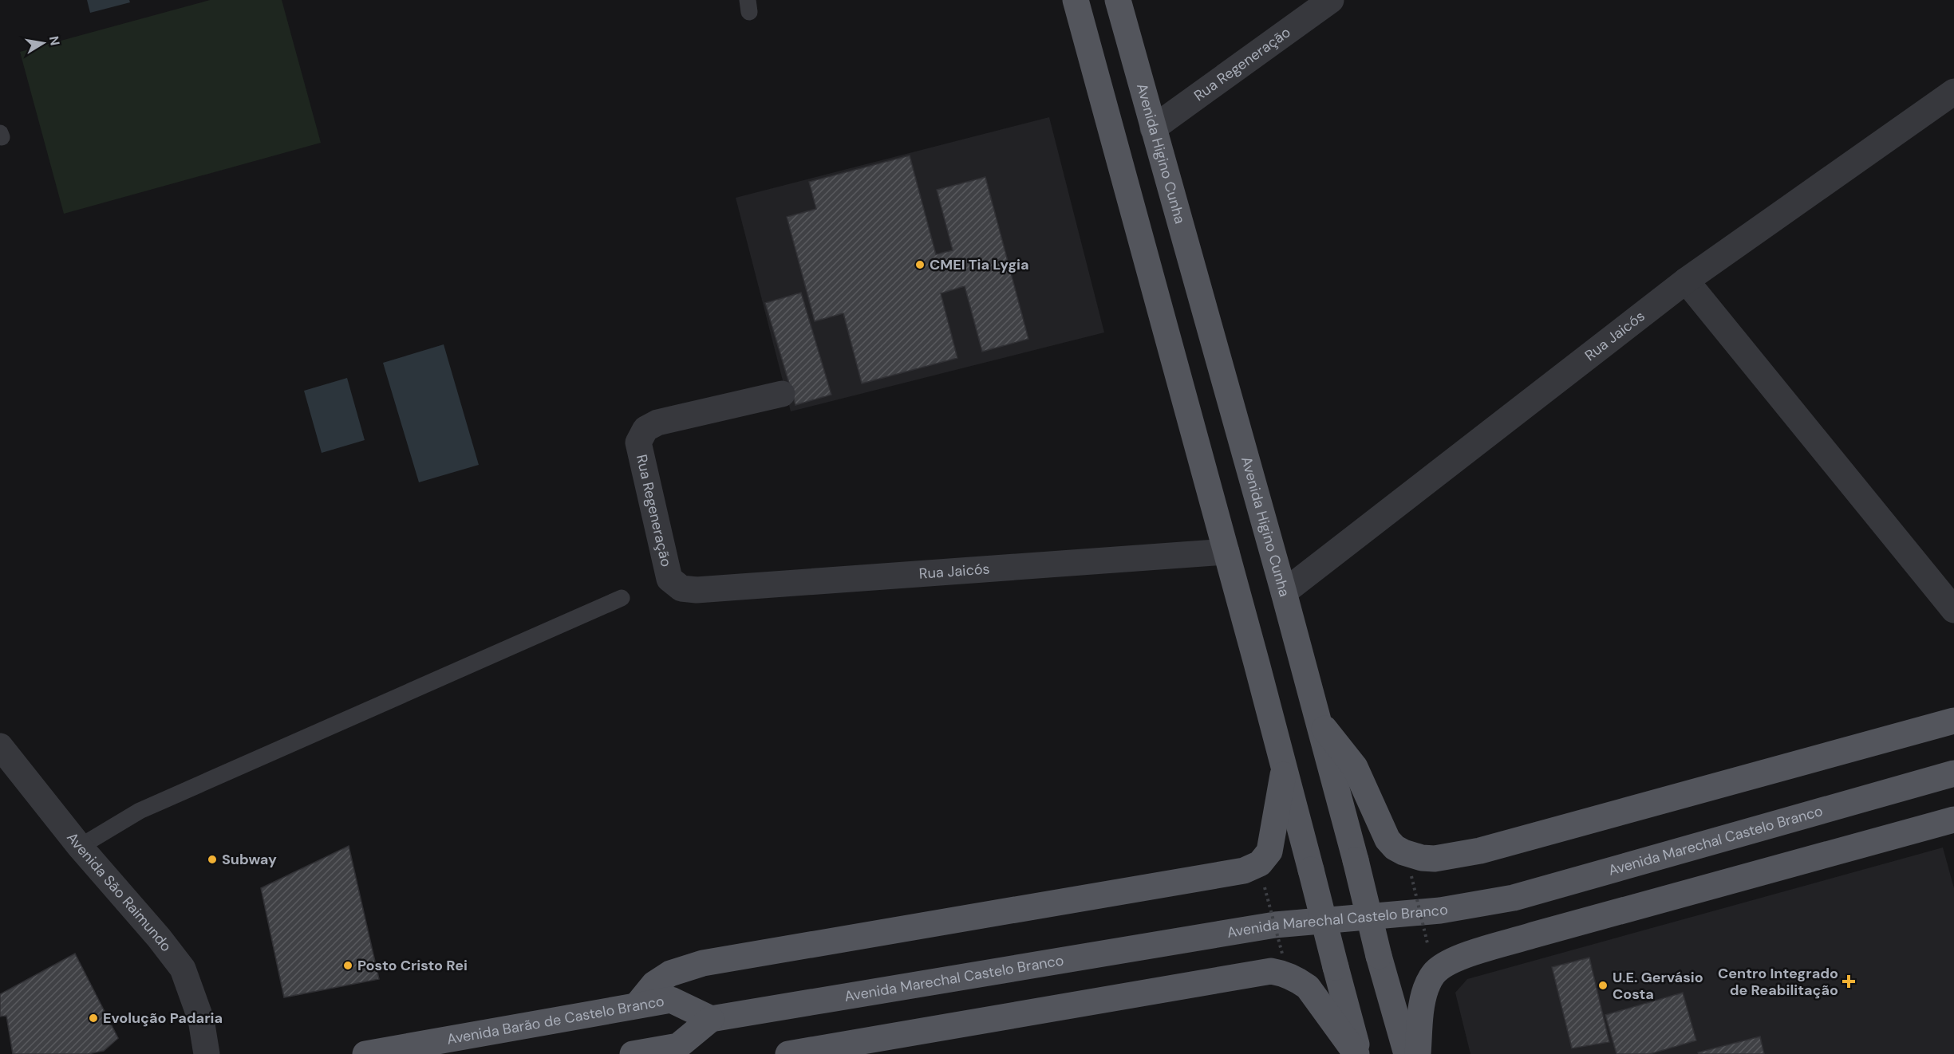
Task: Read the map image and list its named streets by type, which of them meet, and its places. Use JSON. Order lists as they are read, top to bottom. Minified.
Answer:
{"streets":{"main road":["Avenida Higino Cunha","Avenida Marechal Castelo Branco","Avenida Barão de Castelo Branco"],"street":["Rua Regeneração","Rua Jaicós","Avenida São Raimundo"]},"crossings":[["Rua Regeneração","Avenida Higino Cunha"],["Rua Regeneração","Rua Jaicós"],["Avenida Higino Cunha","Rua Jaicós"],["Avenida Marechal Castelo Branco","Avenida Barão de Castelo Branco"]],"places":{"other":["CMEI Tia Lygia","Subway","Posto Cristo Rei","U.E. Gervásio Costa","Evolução Padaria"],"health":["Centro Integrado de Reabilitação"]},"north":"right"}
